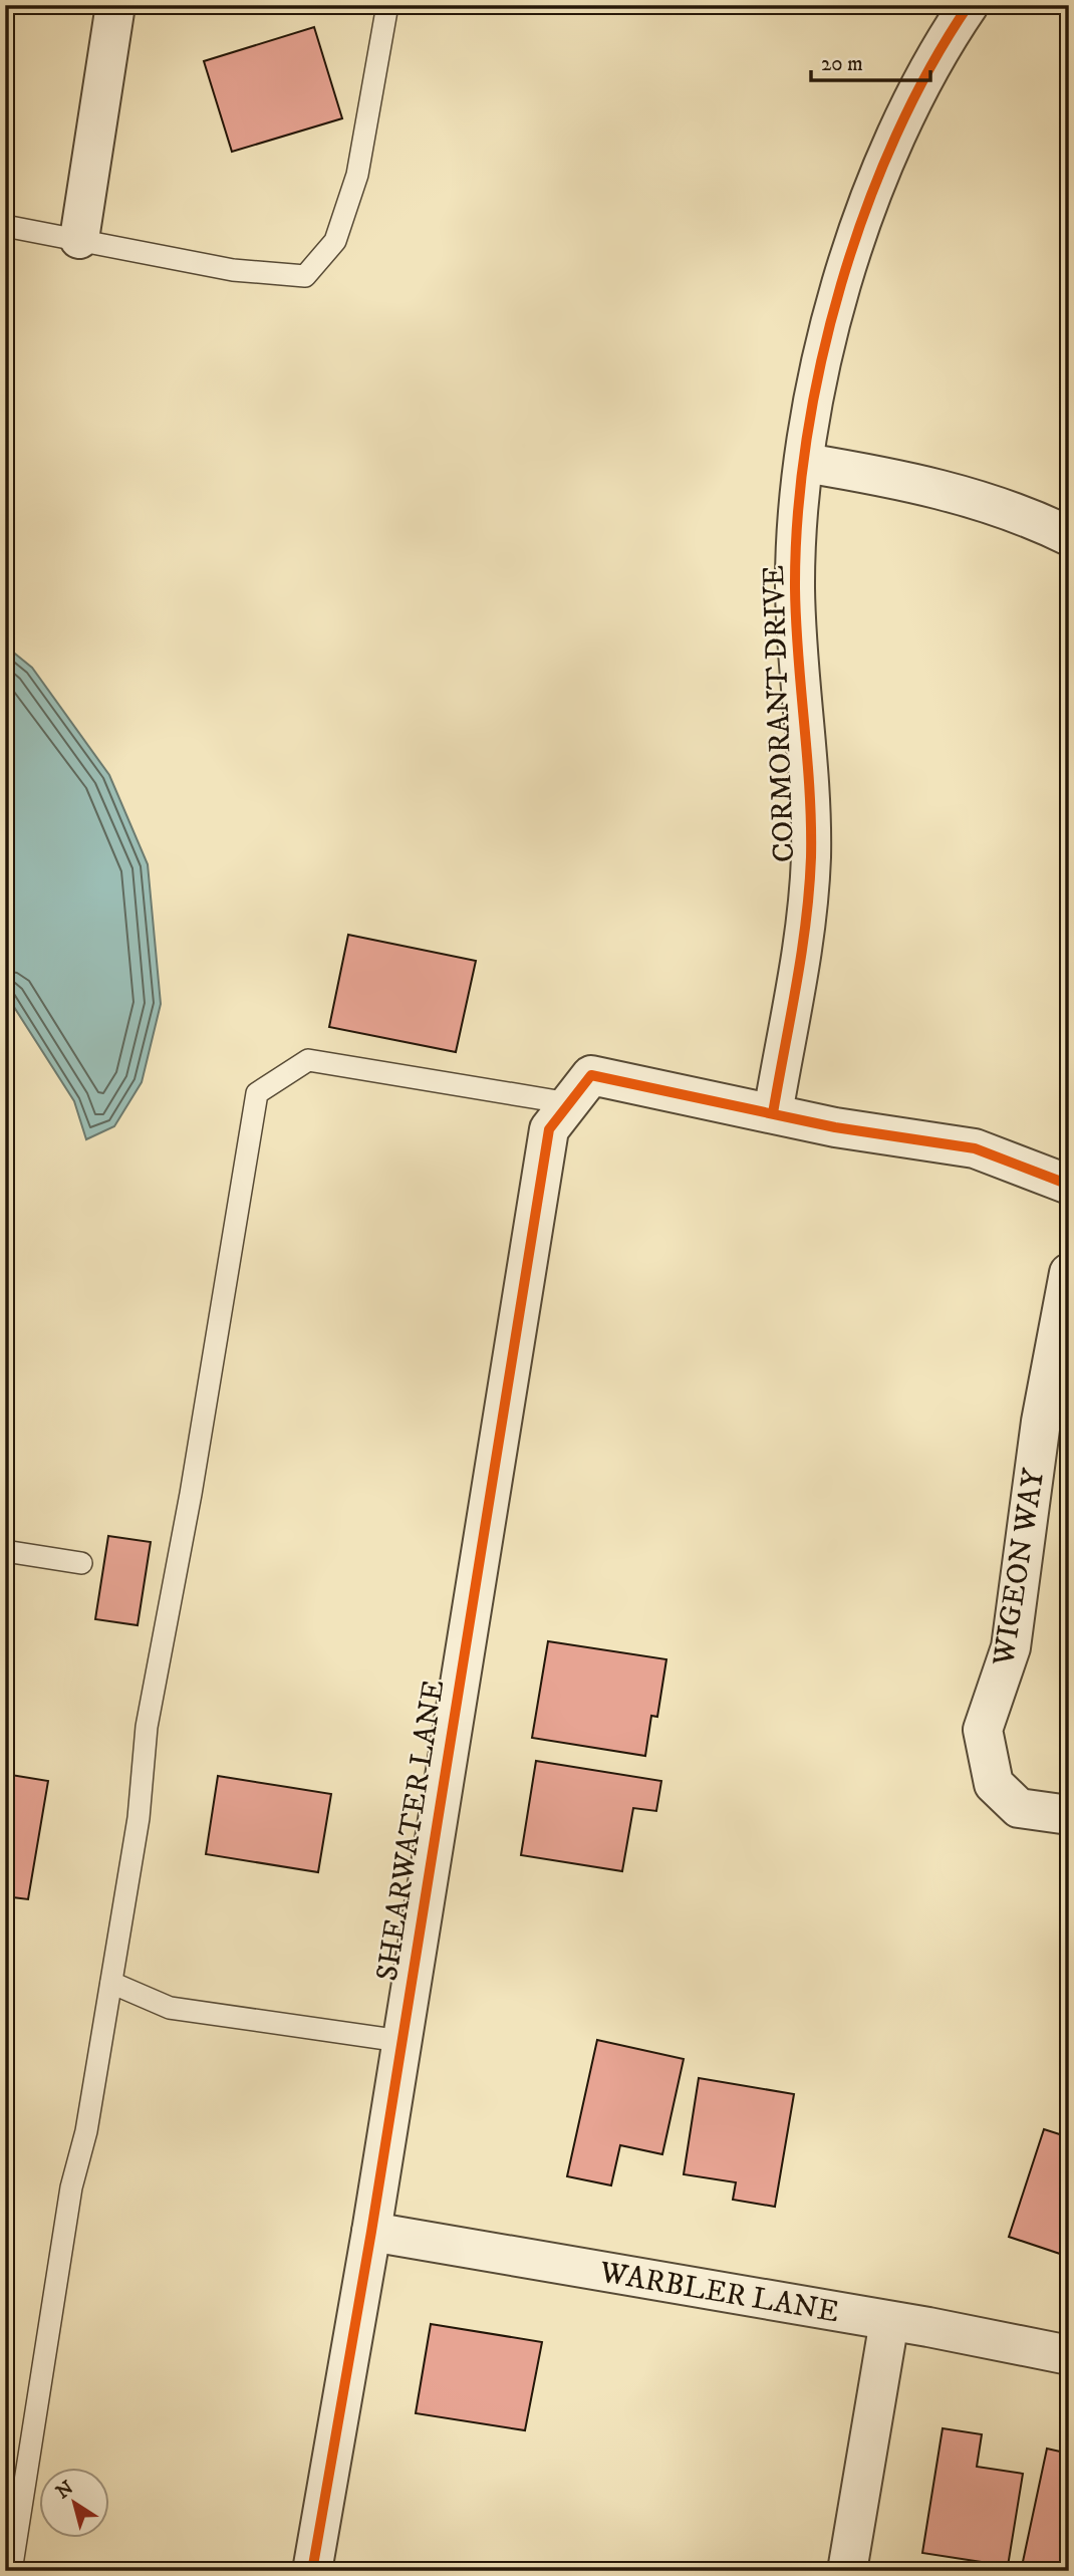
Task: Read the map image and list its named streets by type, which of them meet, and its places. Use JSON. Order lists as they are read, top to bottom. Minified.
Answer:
{"streets":{"street":["CORMORANT DRIVE","WIGEON WAY","SHEARWATER LANE","WARBLER LANE"]},"crossings":[["CORMORANT DRIVE","SHEARWATER LANE"],["SHEARWATER LANE","WARBLER LANE"]],"scale_bar":"20 m","north":"top left"}
